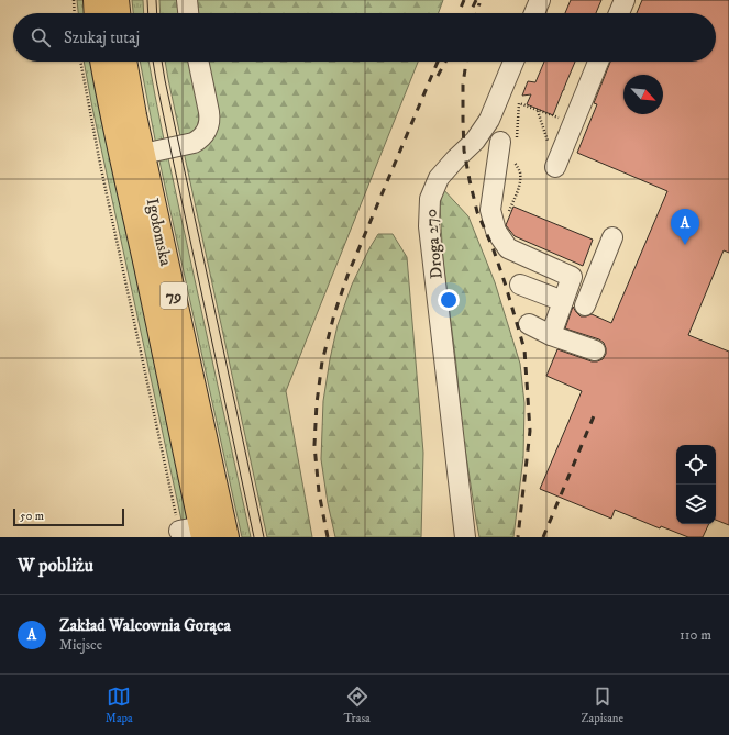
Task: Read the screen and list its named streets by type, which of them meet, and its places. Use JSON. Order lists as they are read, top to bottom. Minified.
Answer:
{"streets":{"main road":["Igołomska","79"],"lane":["Droga 270"]},"scale_bar":"50 m","north":"bottom right","page":{"search":"Szukaj tutaj","pins":"A","scale":"50 m","heading":"W pobliżu","list":[{"mark":"A","name":"Zakład Walcownia Gorąca","note":"Miejsce","value":"110 m"}],"nav":["Mapa","Trasa","Zapisane"]}}
